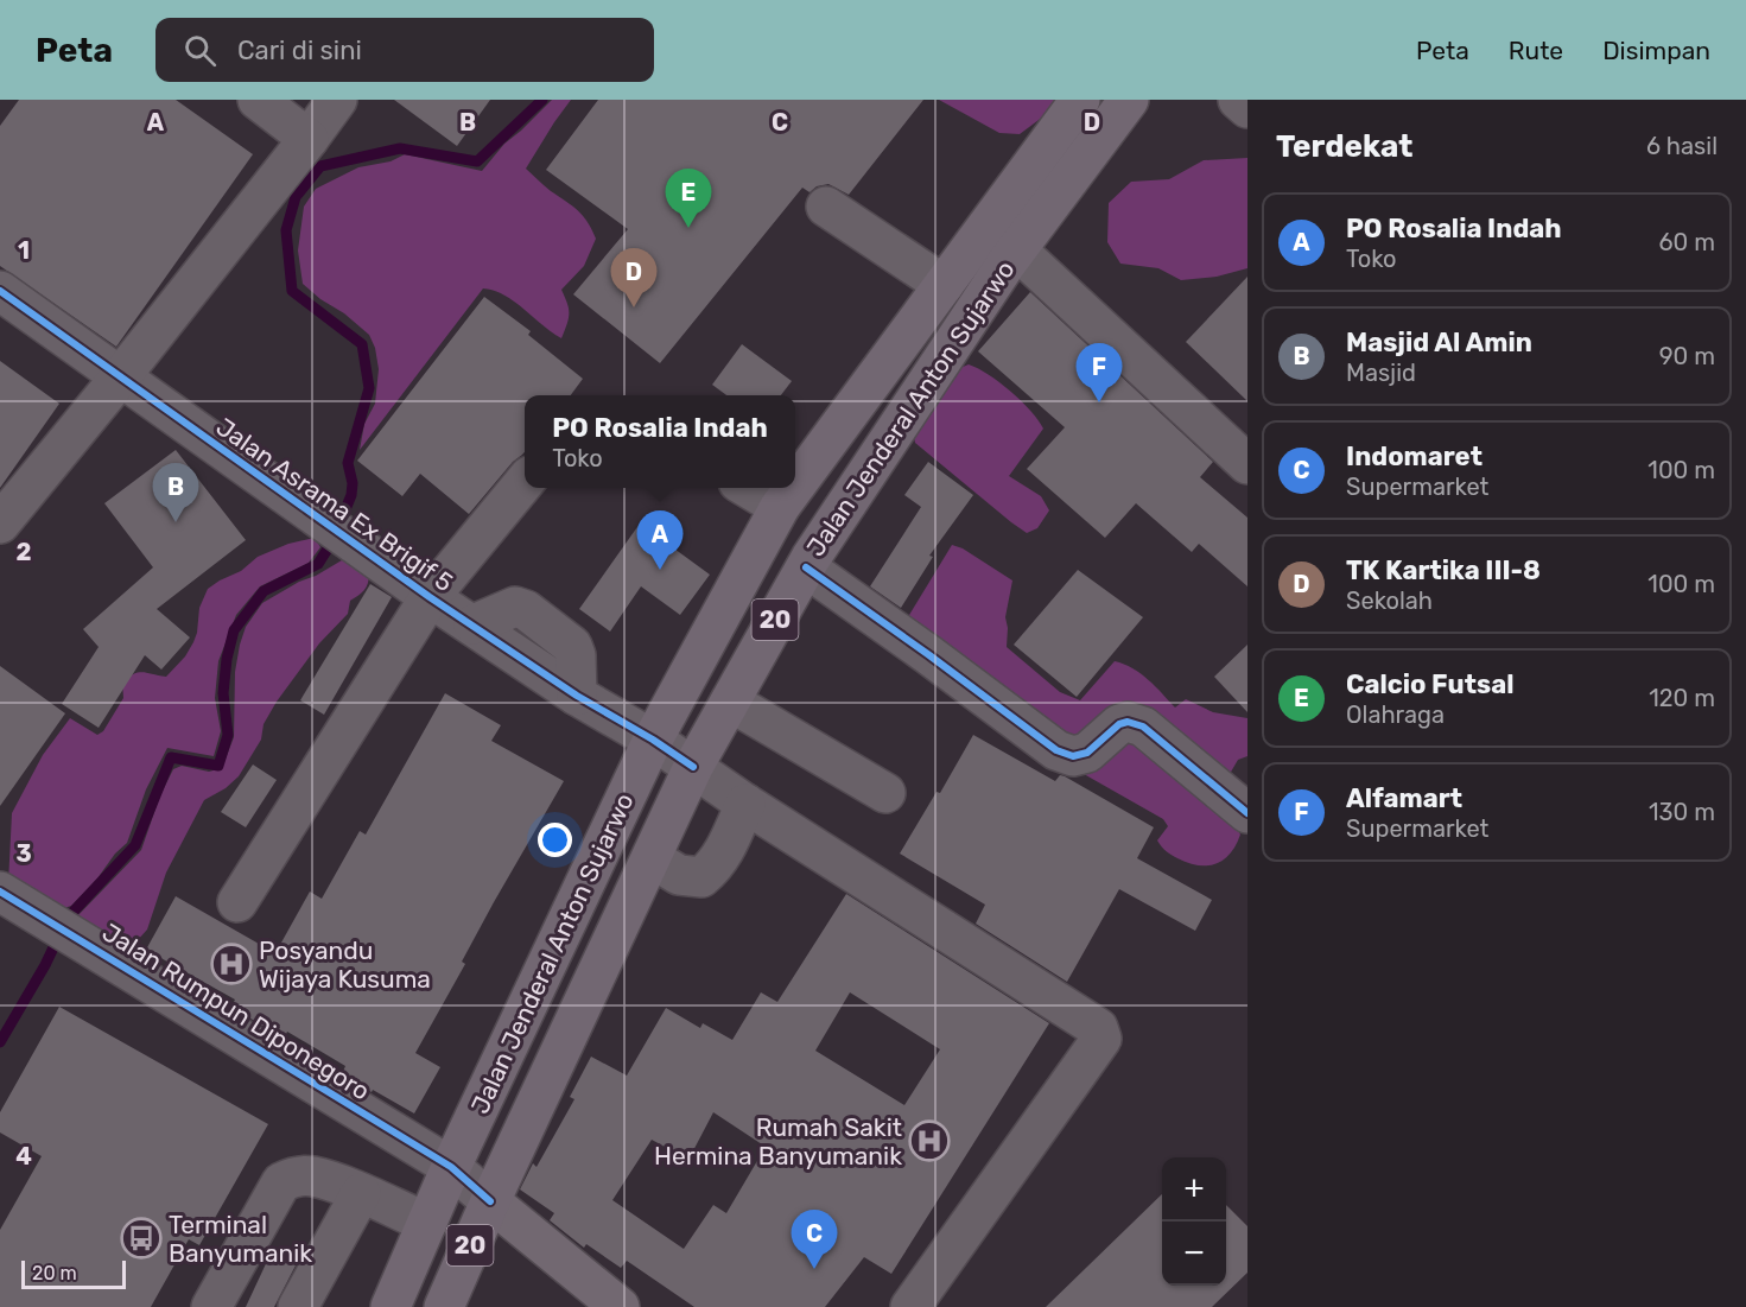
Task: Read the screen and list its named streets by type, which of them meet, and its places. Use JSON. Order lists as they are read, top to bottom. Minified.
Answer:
{"streets":{"highway":["Jalan Jenderal Anton Sujarwo","20"],"street":["Jalan Asrama Ex Brigif 5","Jalan Rumpun Diponegoro"]},"crossings":[["Jalan Jenderal Anton Sujarwo","Jalan Asrama Ex Brigif 5"],["Jalan Jenderal Anton Sujarwo","20"],["Jalan Jenderal Anton Sujarwo","Jalan Rumpun Diponegoro"],["20","Jalan Rumpun Diponegoro"]],"places":{"hospital":["Posyandu Wijaya Kusuma","Rumah Sakit Hermina Banyumanik"],"bus stop":["Terminal Banyumanik"]},"scale_bar":"20 m","page":{"header":"Peta","search":"Cari di sini","nav":["Peta","Rute","Disimpan"],"heading":["Terdekat","6 hasil"],"pins":["E","D","F","B","A","C"],"list":[{"mark":"A","name":"PO Rosalia Indah","note":"Toko","value":"60 m"},{"mark":"B","name":"Masjid Al Amin","note":"Masjid","value":"90 m"},{"mark":"C","name":"Indomaret","note":"Supermarket","value":"100 m"},{"mark":"D","name":"TK Kartika III-8","note":"Sekolah","value":"100 m"},{"mark":"E","name":"Calcio Futsal","note":"Olahraga","value":"120 m"},{"mark":"F","name":"Alfamart","note":"Supermarket","value":"130 m"}],"popup":["PO Rosalia Indah","Toko"],"map_buttons":["+","−"],"scale":"20 m"},"grid":{"columns":["A","B","C","D"],"rows":["1","2","3","4"]}}
